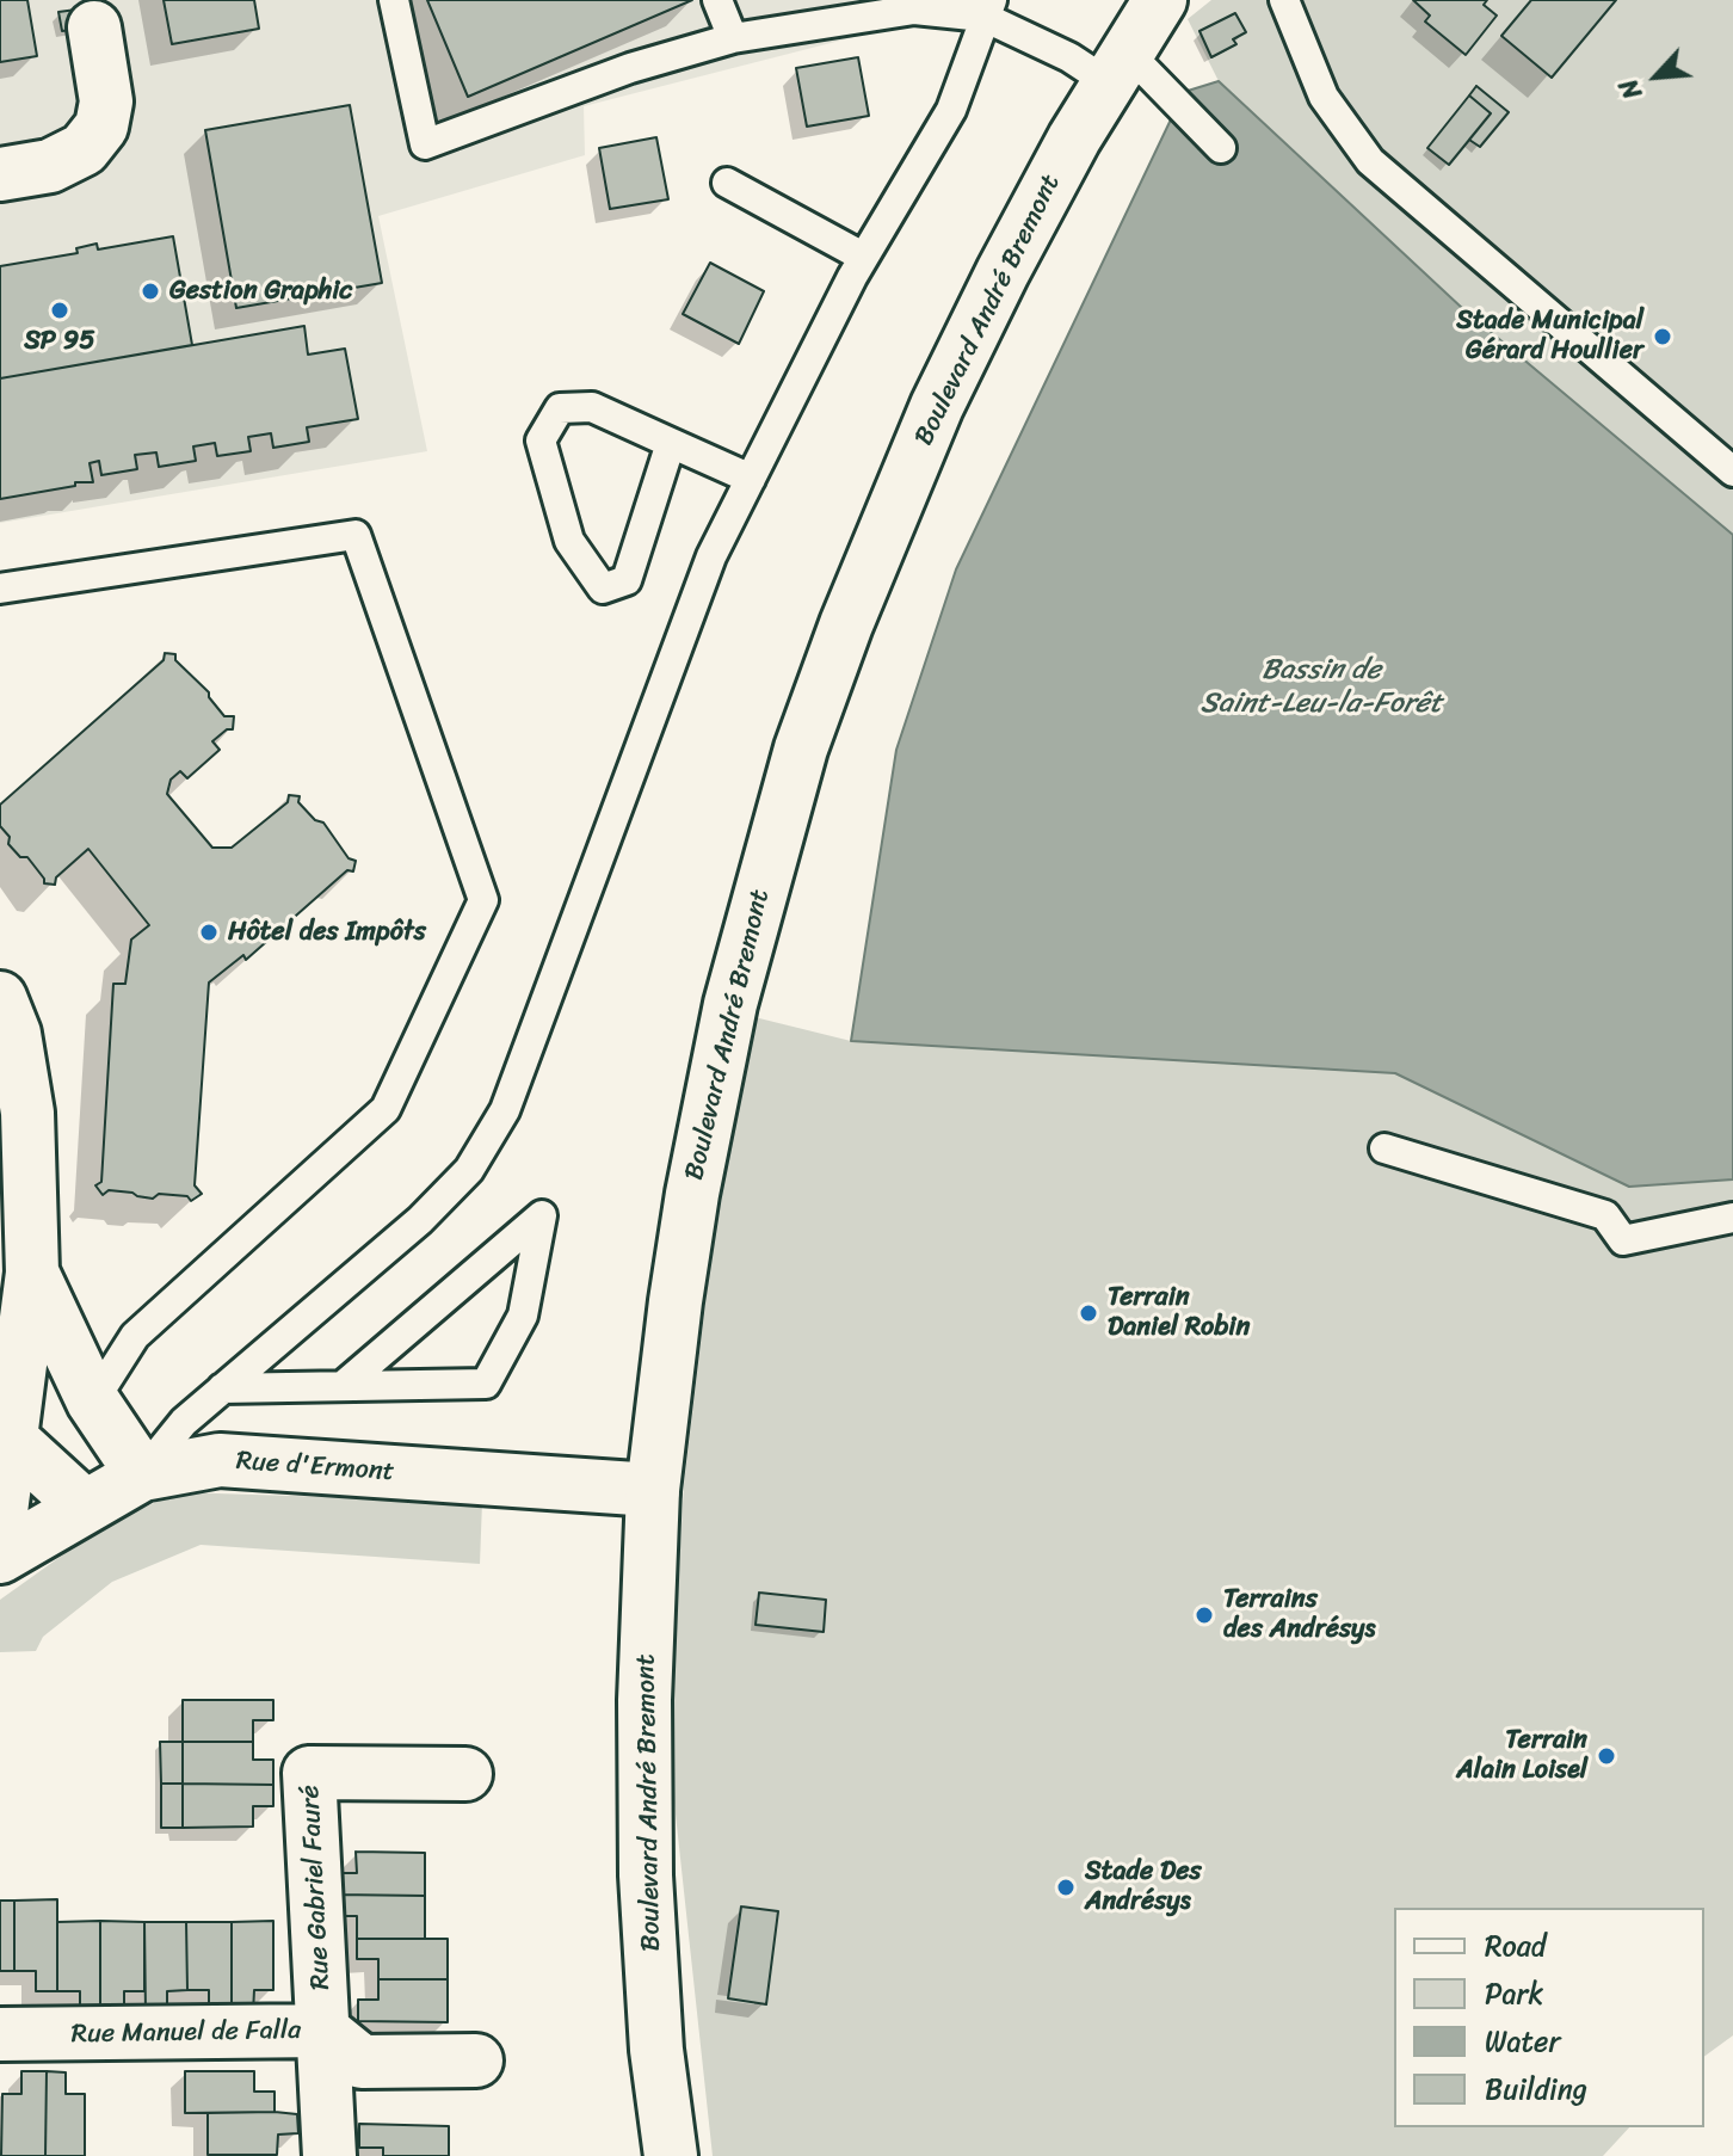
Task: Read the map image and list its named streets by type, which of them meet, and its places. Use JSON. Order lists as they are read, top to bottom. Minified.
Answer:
{"streets":{"street":["Boulevard André Bremont","Rue d'Ermont","Rue Gabriel Fauré","Rue Manuel de Falla"]},"crossings":[["Boulevard André Bremont","Rue d'Ermont"],["Rue Gabriel Fauré","Rue Manuel de Falla"]],"water":["Bassin de Saint-Leu-la-Forêt"],"places":["Gestion Graphic","SP 95","Stade Municipal Gérard Houllier","Hôtel des Impôts","Terrain Daniel Robin","Terrains des Andrésys","Terrain Alain Loisel","Stade Des Andrésys"],"legend":["Road","Park","Water","Building"],"north":"bottom left"}
